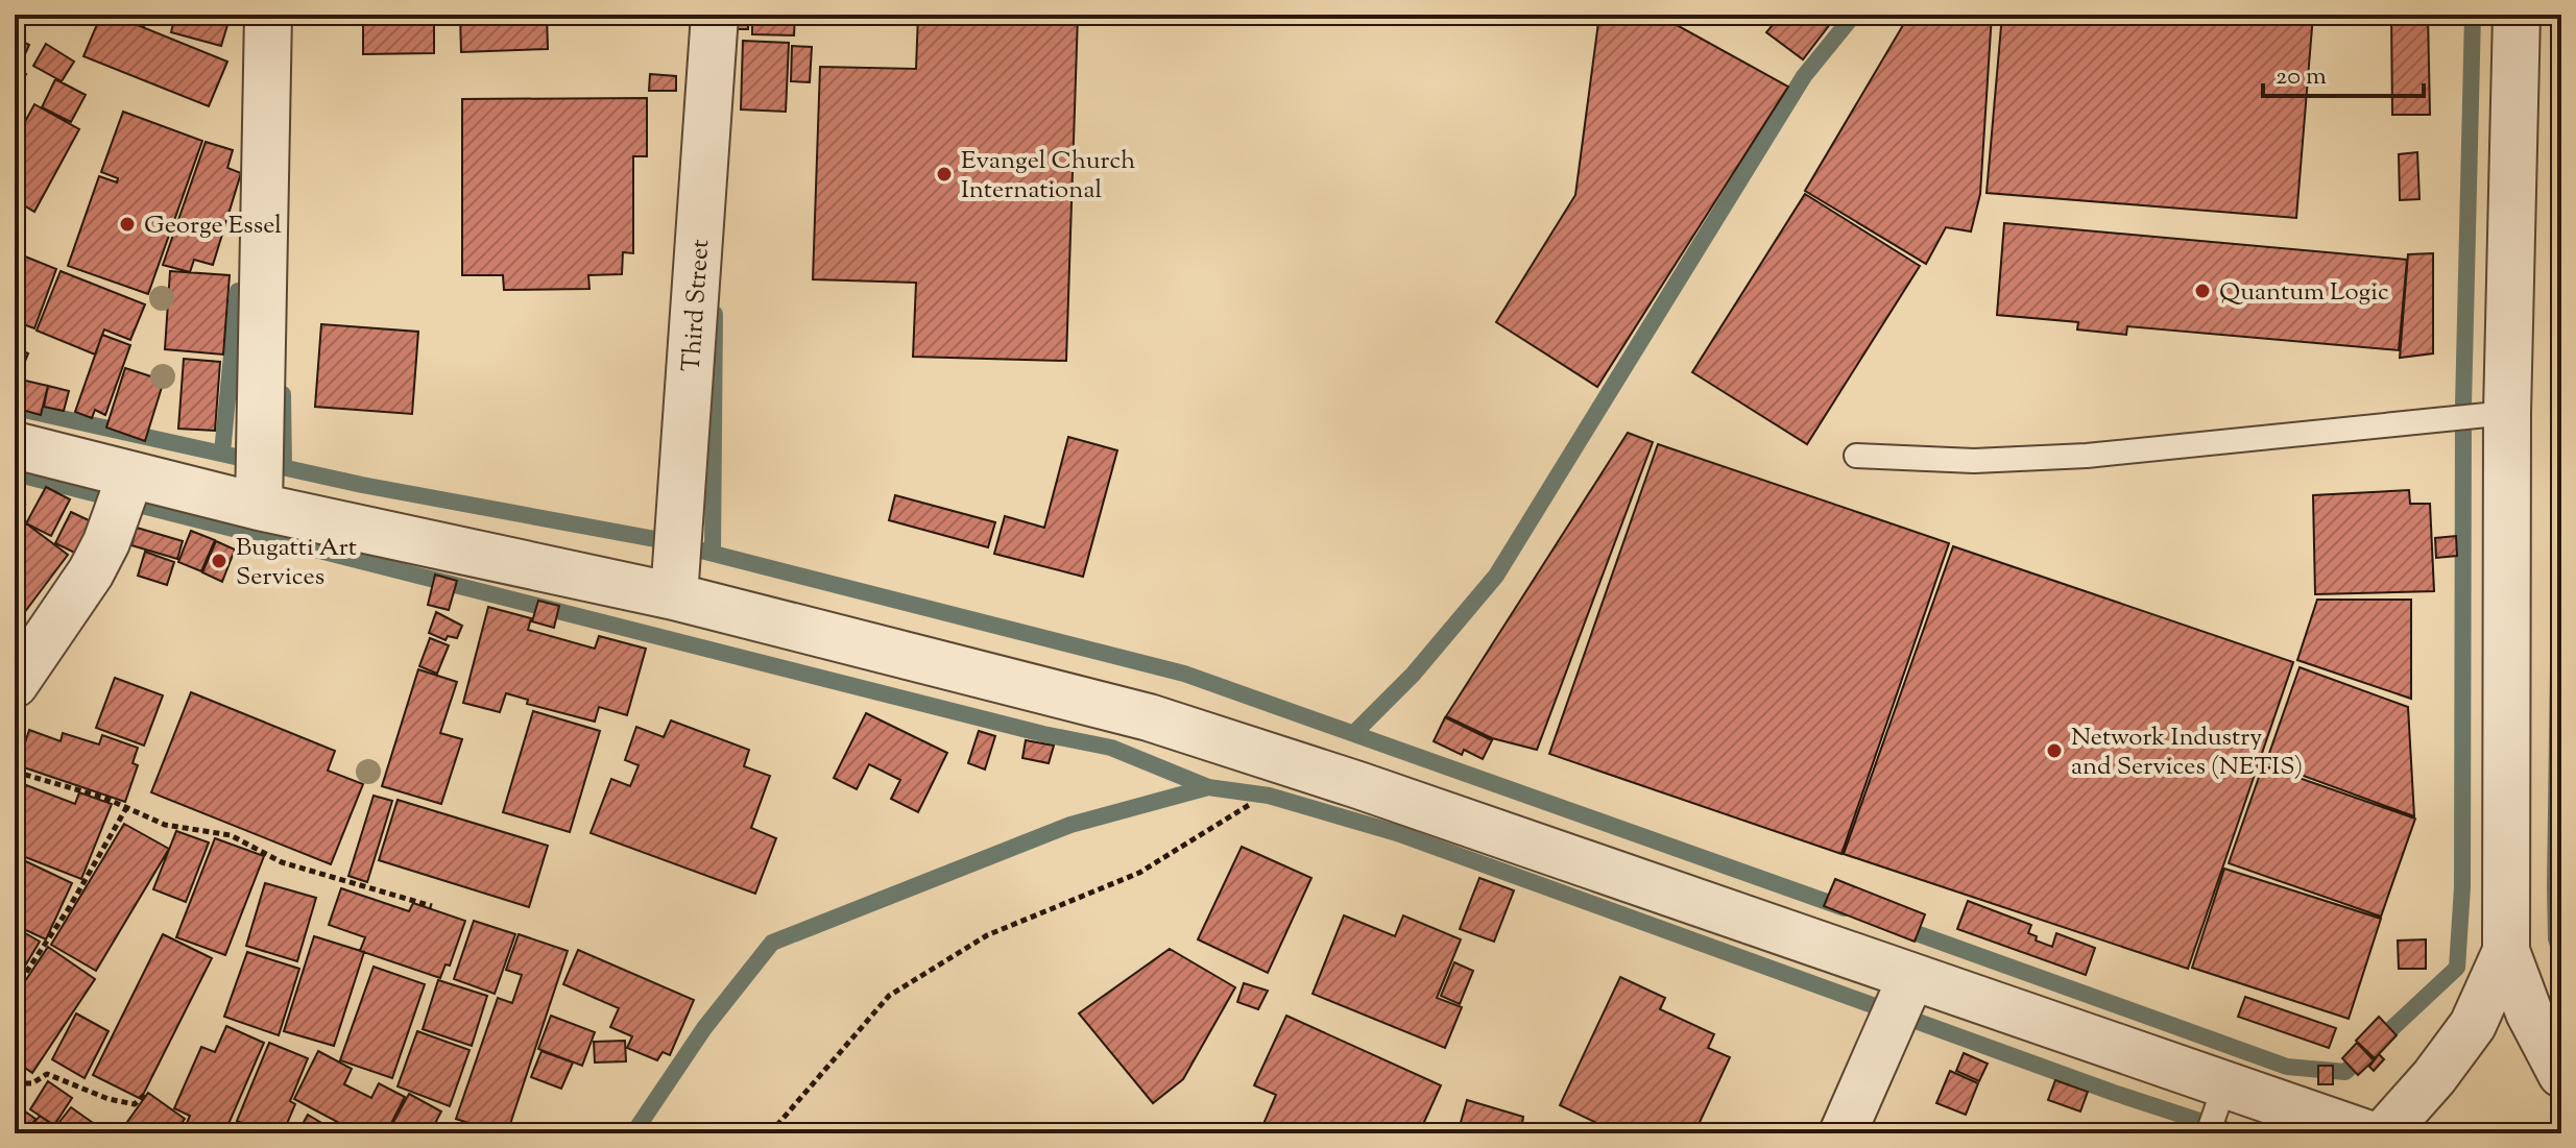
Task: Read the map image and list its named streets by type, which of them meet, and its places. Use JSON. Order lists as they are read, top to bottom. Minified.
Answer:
{"streets":{"street":["Third Street"]},"places":["Evangel Church International","George Essel","Quantum Logic","Bugatti Art Services","Network Industry and Services (NETIS)"],"scale_bar":"20 m"}
